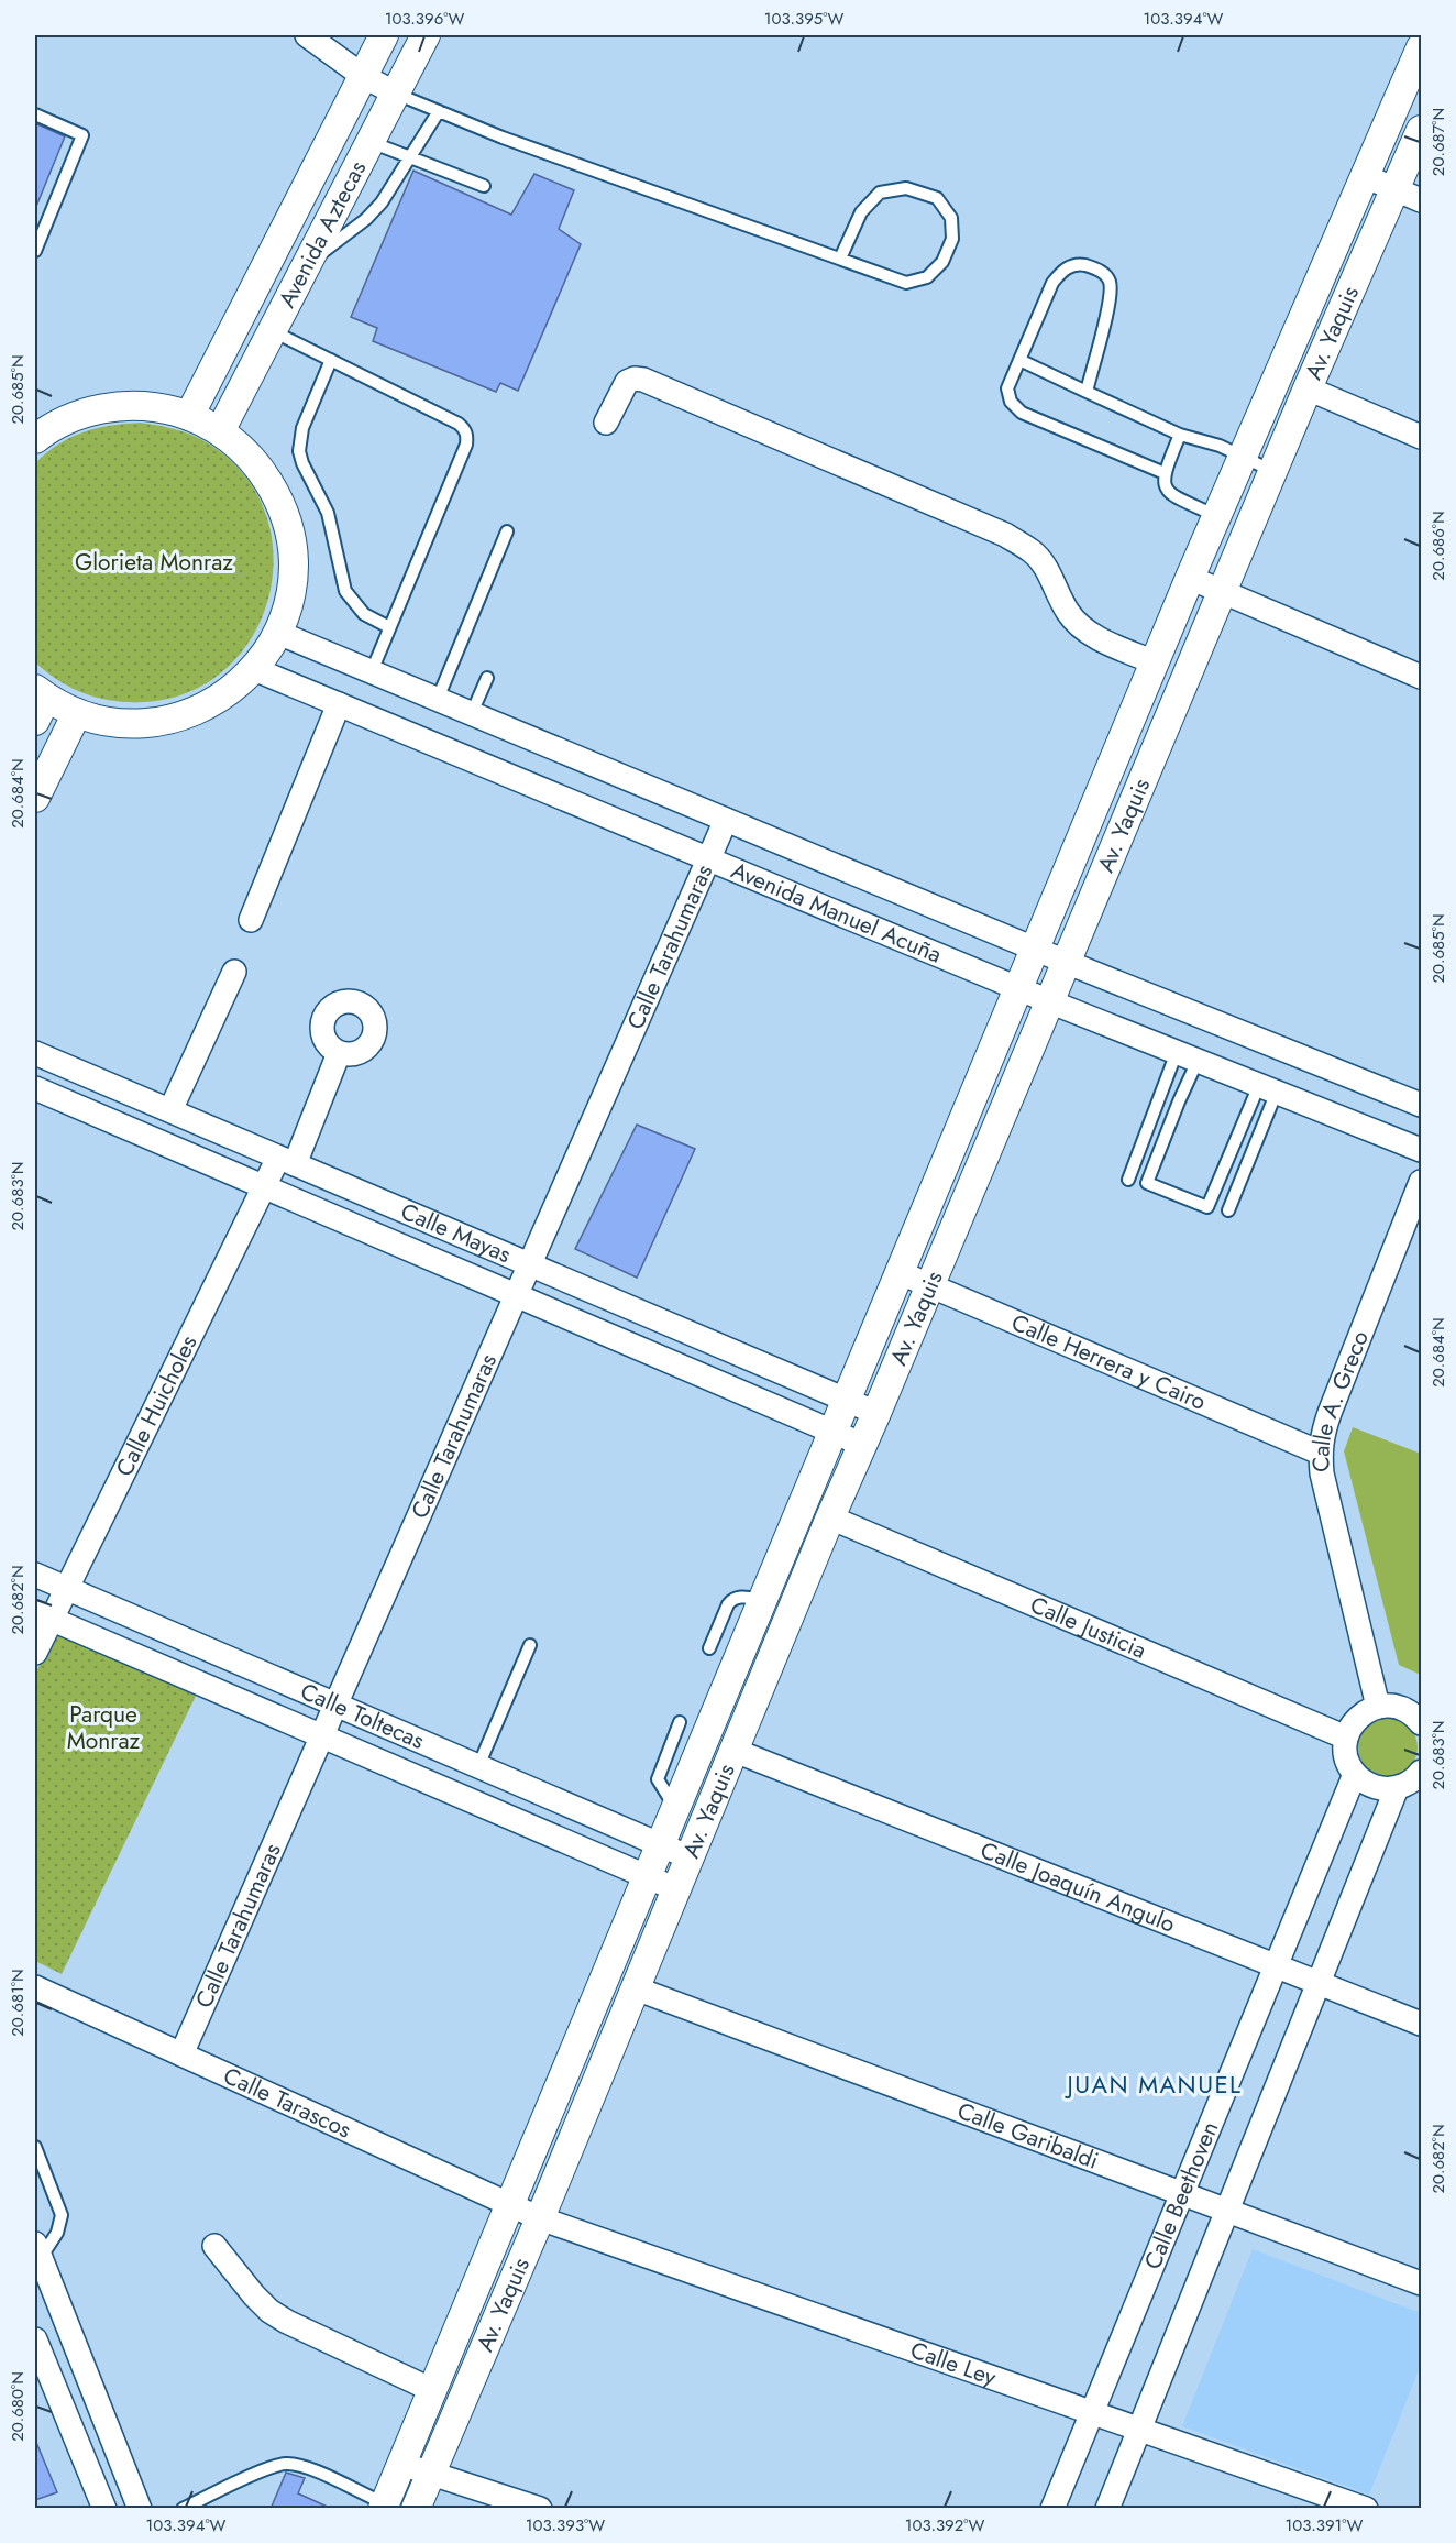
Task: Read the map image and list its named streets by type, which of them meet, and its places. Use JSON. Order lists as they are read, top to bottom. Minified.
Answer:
{"streets":{"street":["Avenida Aztecas","Av. Yaquis","Avenida Manuel Acuña","Calle Tarahumaras","Calle Mayas","Calle Herrera y Cairo","Calle A. Greco","Calle Huicholes","Calle Justicia","Calle Toltecas","Calle Joaquín Angulo","Calle Tarascos","Calle Garibaldi","Calle Beethoven","Calle Ley"]},"crossings":[["Av. Yaquis","Avenida Manuel Acuña"],["Av. Yaquis","Calle Mayas"],["Av. Yaquis","Calle Herrera y Cairo"],["Av. Yaquis","Calle Justicia"],["Av. Yaquis","Calle Toltecas"],["Av. Yaquis","Calle Joaquín Angulo"],["Av. Yaquis","Calle Tarascos"],["Av. Yaquis","Calle Garibaldi"],["Av. Yaquis","Calle Ley"],["Avenida Manuel Acuña","Calle Tarahumaras"],["Calle Tarahumaras","Calle Mayas"],["Calle Tarahumaras","Calle Toltecas"],["Calle Tarahumaras","Calle Tarascos"],["Calle Mayas","Calle Huicholes"],["Calle Herrera y Cairo","Calle A. Greco"],["Calle Huicholes","Calle Toltecas"],["Calle Joaquín Angulo","Calle Beethoven"],["Calle Tarascos","Calle Ley"],["Calle Garibaldi","Calle Beethoven"],["Calle Beethoven","Calle Ley"]],"districts":["JUAN MANUEL"],"parks":["Glorieta Monraz","Parque Monraz"],"coordinates":["103.396°W","103.395°W","103.394°W","20.687°N","20.685°N","20.686°N","20.684°N","20.683°N","20.682°N","20.681°N","20.680°N","103.393°W","103.392°W","103.391°W"]}
